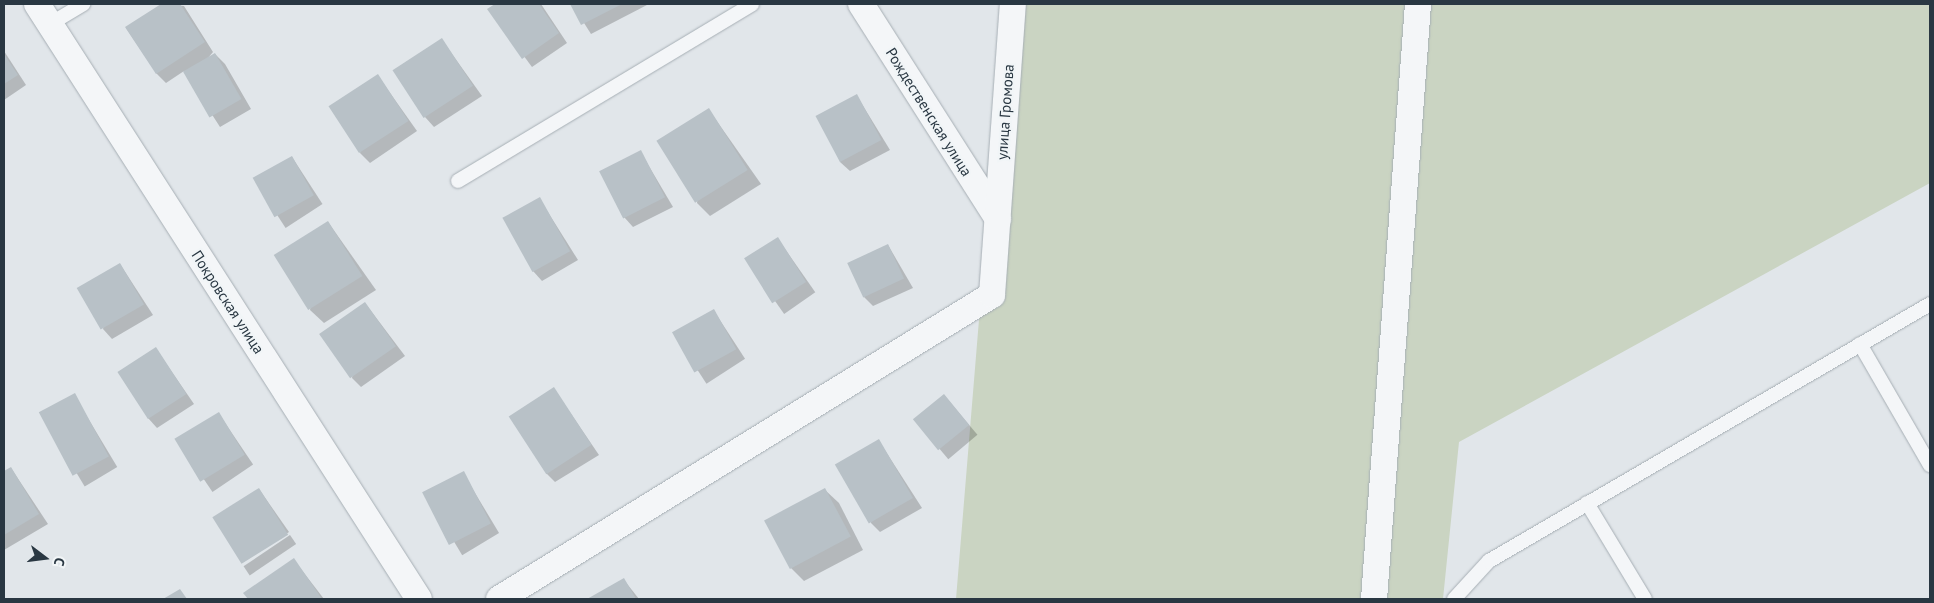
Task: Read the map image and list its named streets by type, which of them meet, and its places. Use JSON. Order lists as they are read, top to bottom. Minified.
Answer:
{"streets":{"street":["Рождественская улица","улица Громова","Покровская улица"]},"crossings":[["Рождественская улица","улица Громова"]],"north":"right"}
